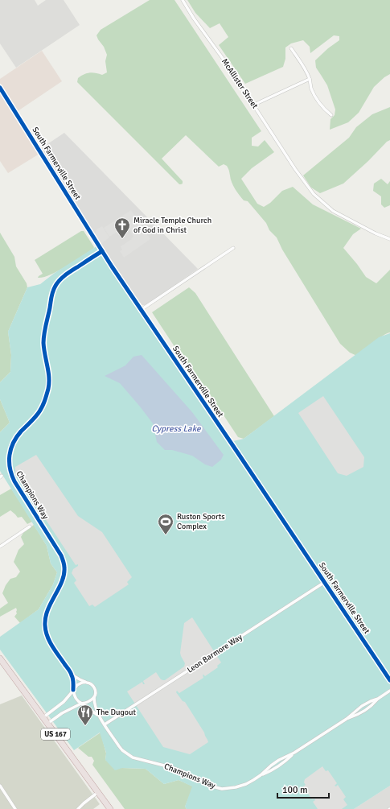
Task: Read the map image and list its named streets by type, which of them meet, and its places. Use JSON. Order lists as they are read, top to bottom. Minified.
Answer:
{"streets":{"highway":["US 167"],"street":["McAllister Street","South Farmerville Street","Champions Way","Leon Barmore Way"]},"crossings":[["South Farmerville Street","Champions Way"],["South Farmerville Street","Leon Barmore Way"],["Champions Way","Leon Barmore Way"]],"water":["Cypress Lake"],"places":{"church":["Miracle Temple Church of God in Christ"],"sports":["Ruston Sports Complex"],"restaurant":["The Dugout"]},"scale_bar":"100 m"}
